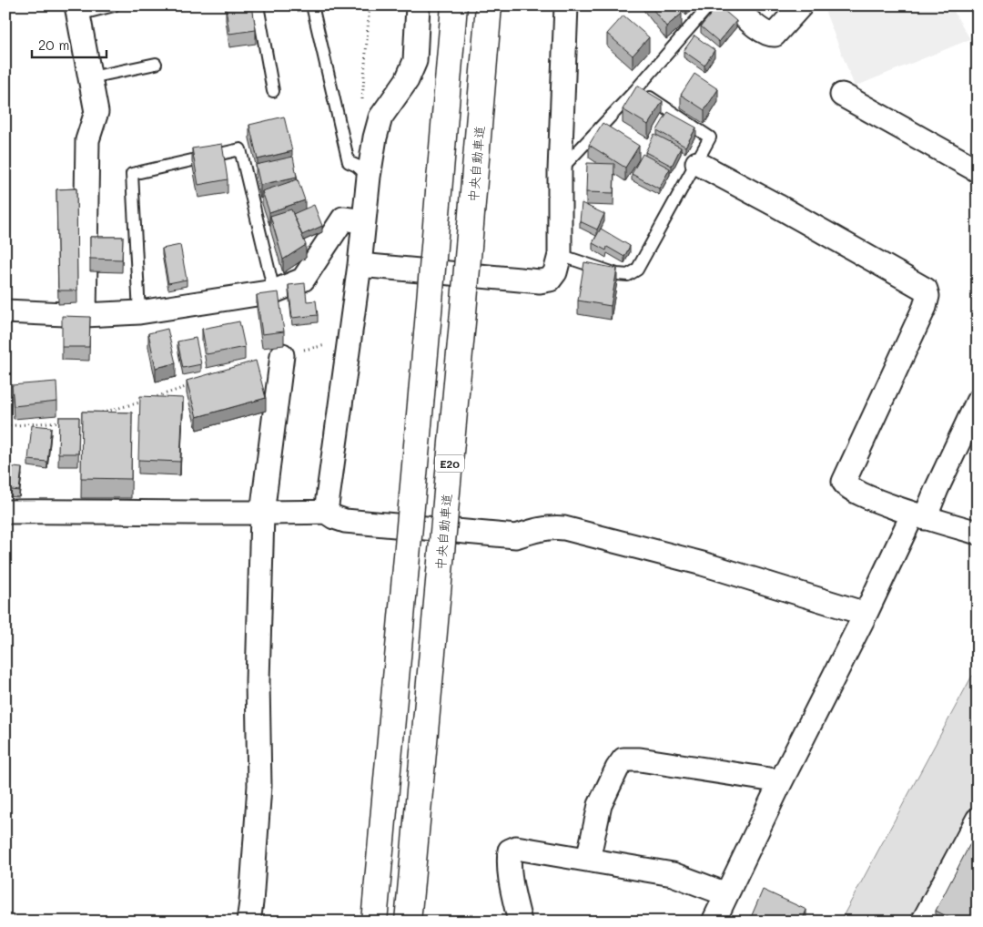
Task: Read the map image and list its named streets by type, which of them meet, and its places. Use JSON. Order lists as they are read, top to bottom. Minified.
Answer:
{"streets":{"highway":["中央自動車道","E20"]},"scale_bar":"20 m"}
